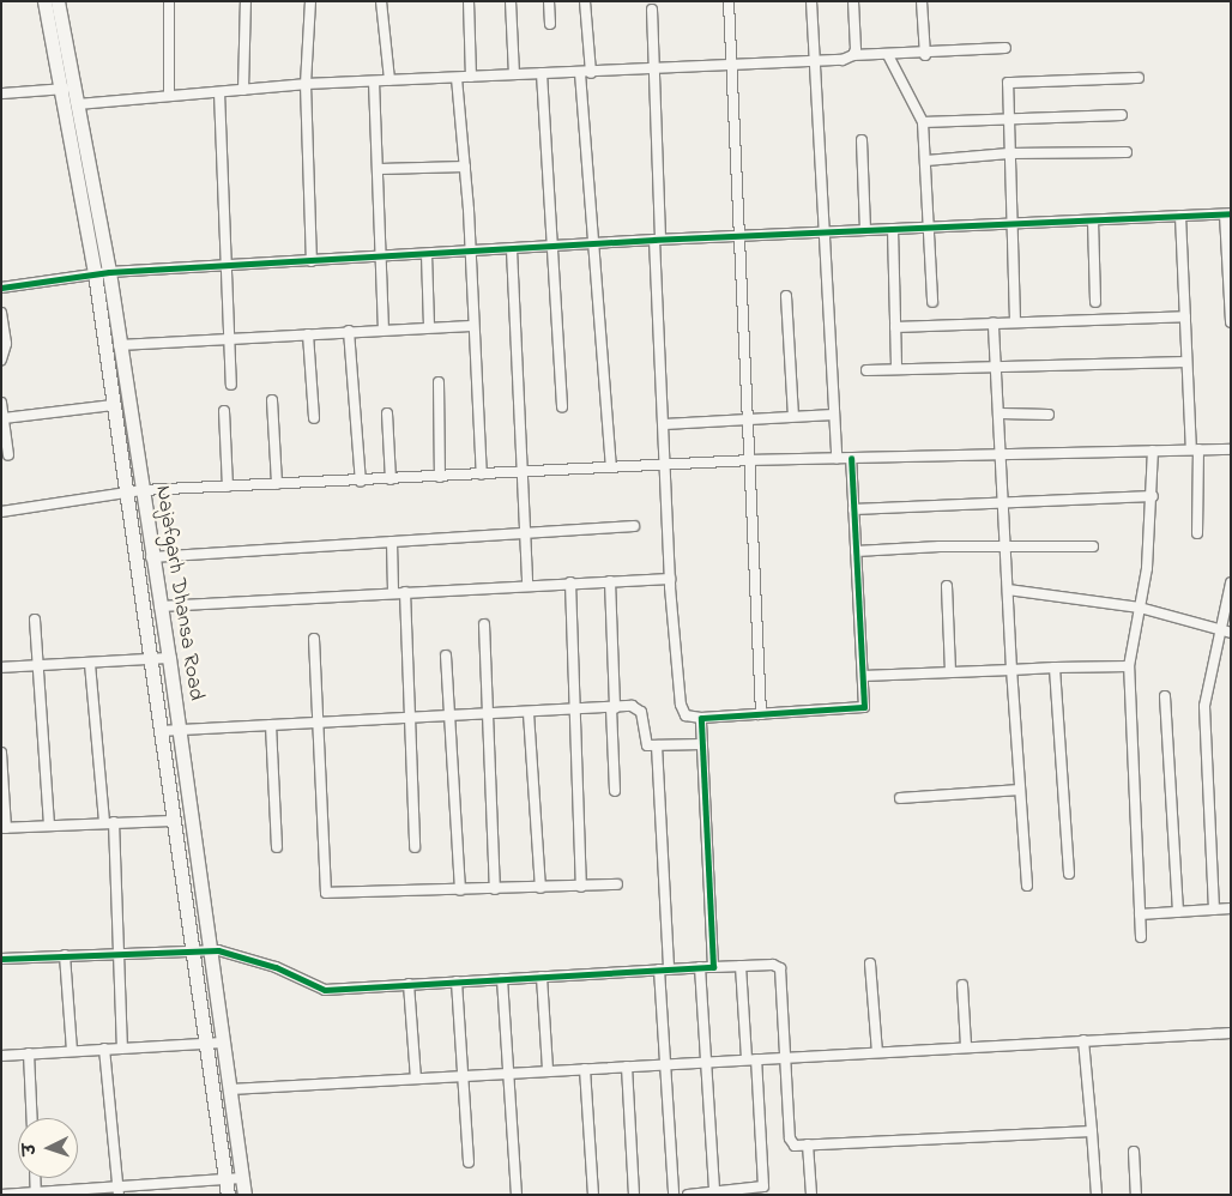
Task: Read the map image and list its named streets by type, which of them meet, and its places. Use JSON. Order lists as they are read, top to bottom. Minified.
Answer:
{"streets":{"main road":["Najafgarh Dhansa Road"]},"north":"left"}
